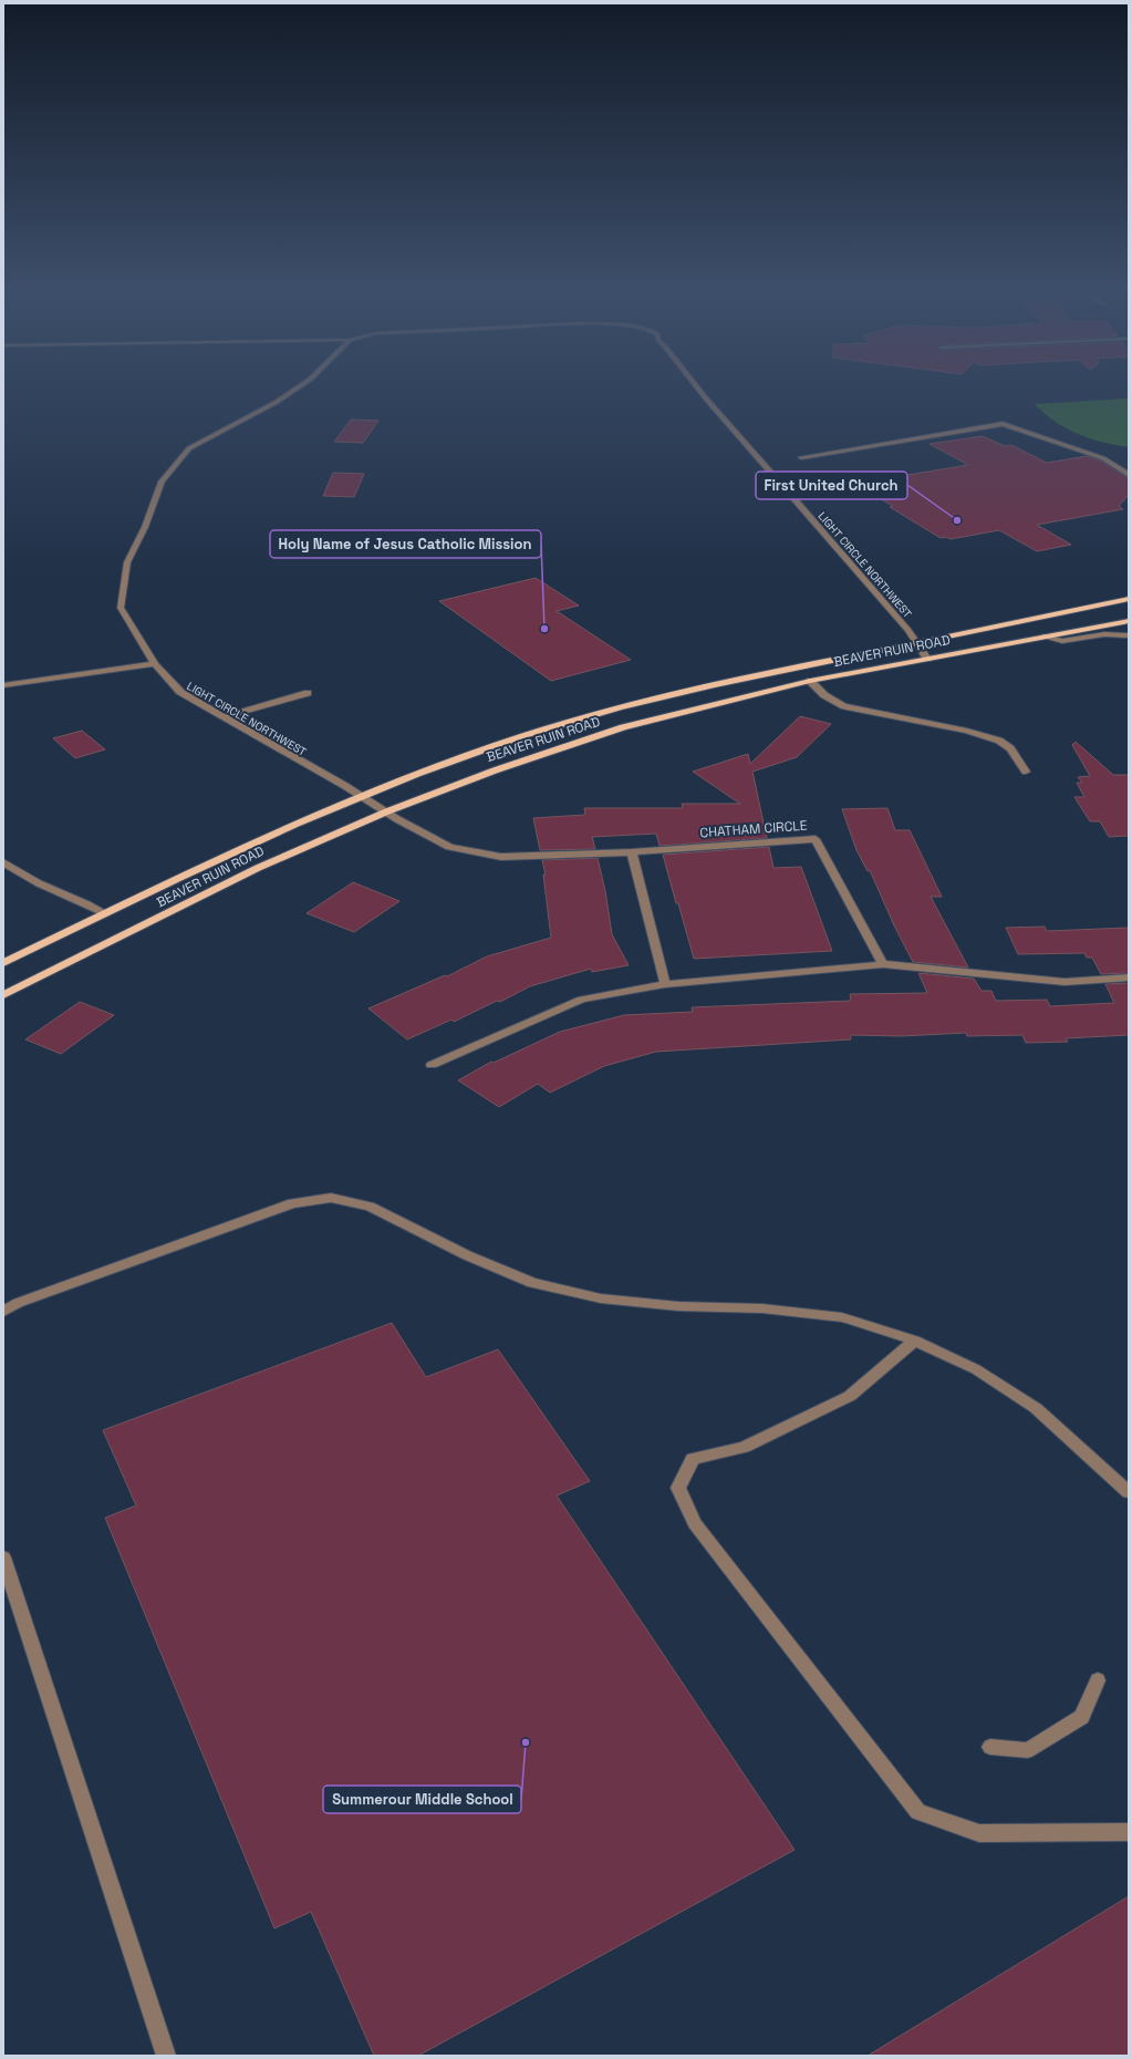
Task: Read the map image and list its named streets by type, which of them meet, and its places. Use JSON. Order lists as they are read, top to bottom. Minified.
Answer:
{"streets":{"main road":["BEAVER RUIN ROAD"],"street":["LIGHT CIRCLE NORTHWEST","CHATHAM CIRCLE"]},"crossings":[["LIGHT CIRCLE NORTHWEST","BEAVER RUIN ROAD"],["LIGHT CIRCLE NORTHWEST","CHATHAM CIRCLE"],["BEAVER RUIN ROAD","CHATHAM CIRCLE"]],"places":["First United Church","Holy Name of Jesus Catholic Mission","Summerour Middle School"]}
